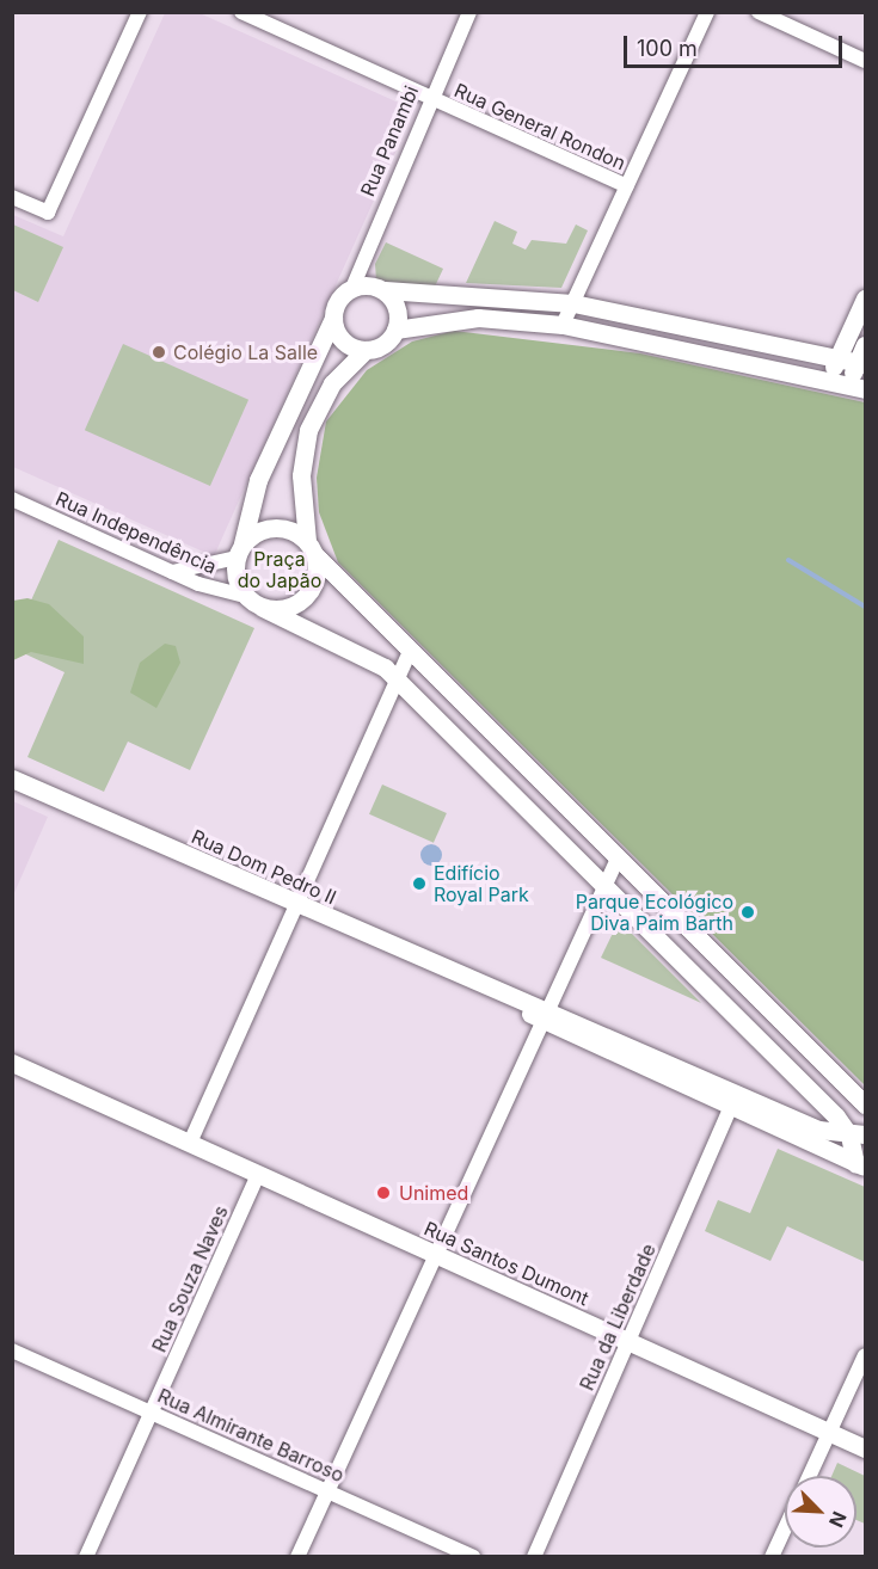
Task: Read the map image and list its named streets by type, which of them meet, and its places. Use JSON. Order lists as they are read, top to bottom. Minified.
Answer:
{"streets":{"street":["Rua General Rondon","Rua Panambi","Rua Independência","Rua Dom Pedro II","Rua Santos Dumont","Rua Souza Naves","Rua da Liberdade","Rua Almirante Barroso"]},"crossings":[["Rua General Rondon","Rua Panambi"],["Rua Dom Pedro II","Rua da Liberdade"],["Rua Santos Dumont","Rua Souza Naves"],["Rua Santos Dumont","Rua da Liberdade"],["Rua Souza Naves","Rua Almirante Barroso"]],"parks":["Praça do Japão"],"places":["Colégio La Salle","Edifício Royal Park","Parque Ecológico Diva Paim Barth","Unimed"],"scale_bar":"100 m","north":"bottom right"}
